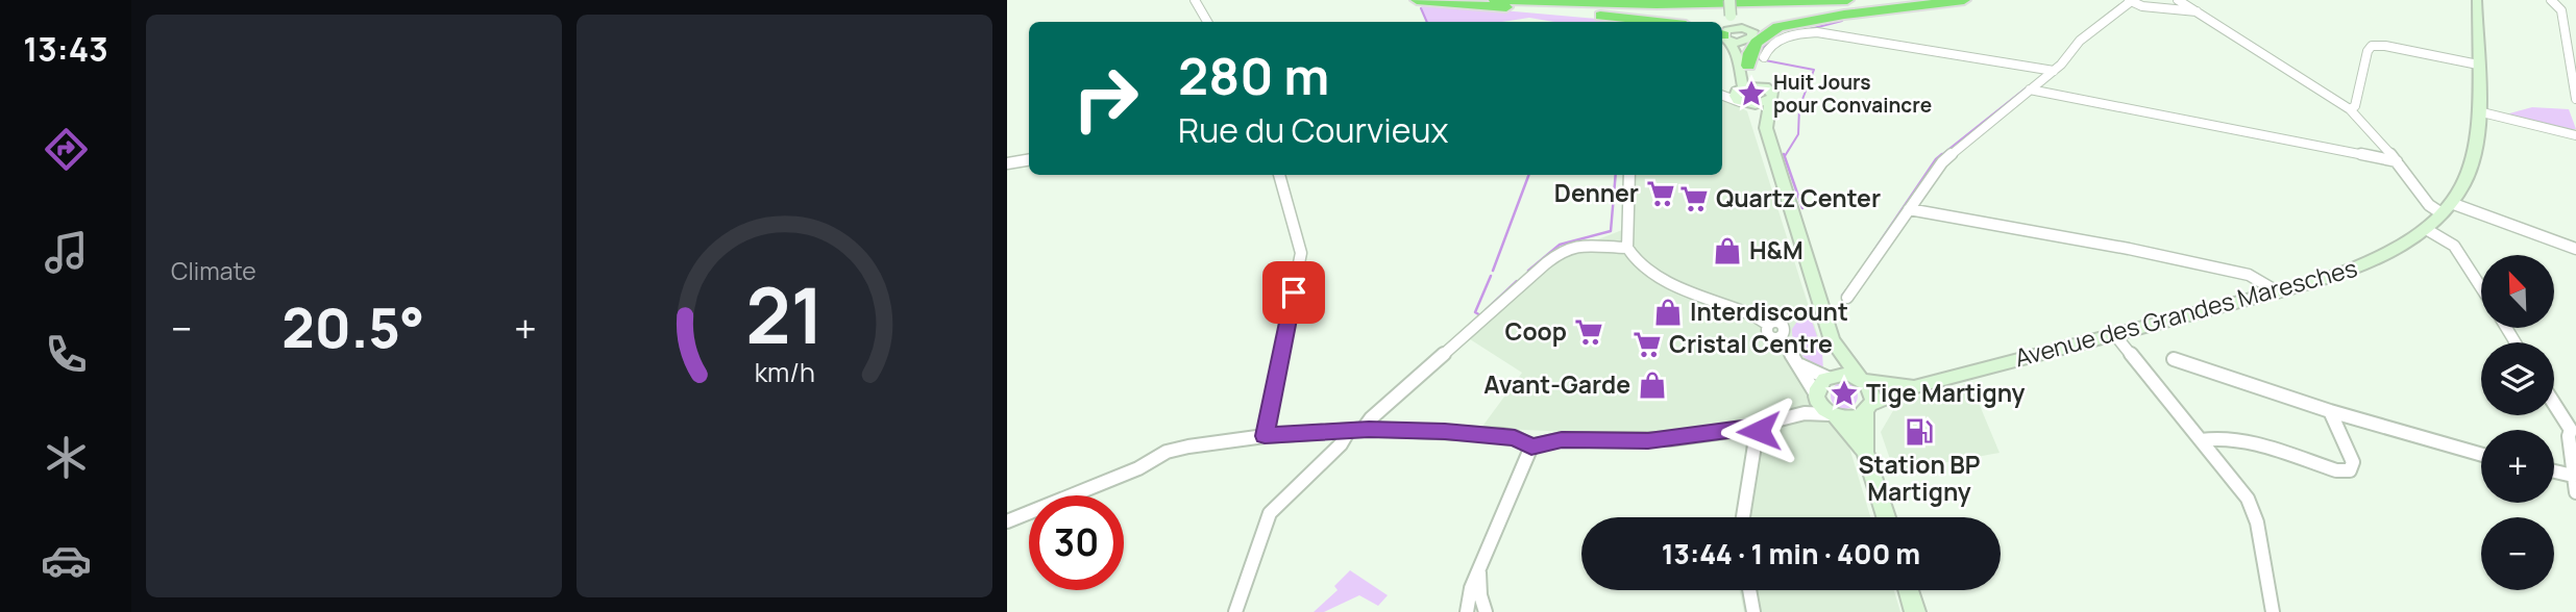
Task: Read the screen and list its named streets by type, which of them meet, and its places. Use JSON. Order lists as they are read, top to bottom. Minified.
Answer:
{"streets":{"main road":["Avenue des Grandes Maresches"]},"places":{"place":["Huit Jours pour Convaincre","Tige Martigny"],"supermarket":["Denner","Quartz Center","Coop","Cristal Centre"],"shop":["H&M","Interdiscount","Avant-Garde"],"fuel station":["Station BP Martigny"]},"north":"top left","page":{"tabs":"13:43","tile":"Climate","turn":["280 m","Rue du Courvieux"],"map_buttons":["+","−"],"heat":["−","20.5°","+"],"limit":"30","trip":"13:44 · 1 min · 400 m","gauge":["21","km/h"]}}
